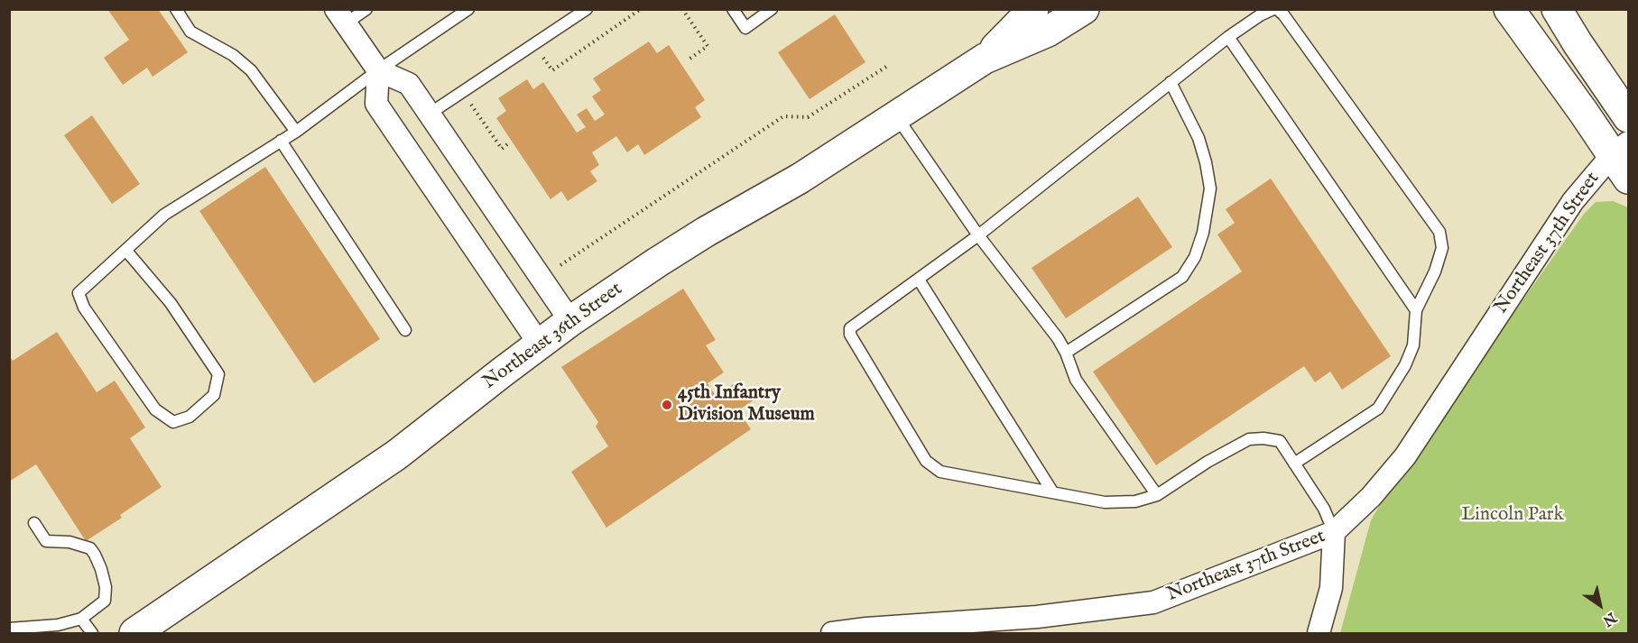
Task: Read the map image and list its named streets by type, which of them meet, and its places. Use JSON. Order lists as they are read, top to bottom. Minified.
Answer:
{"streets":{"main road":["Northeast 36th Street"],"street":["Northeast 37th Street"]},"parks":["Lincoln Park"],"places":["45th Infantry Division Museum"],"north":"bottom right"}
